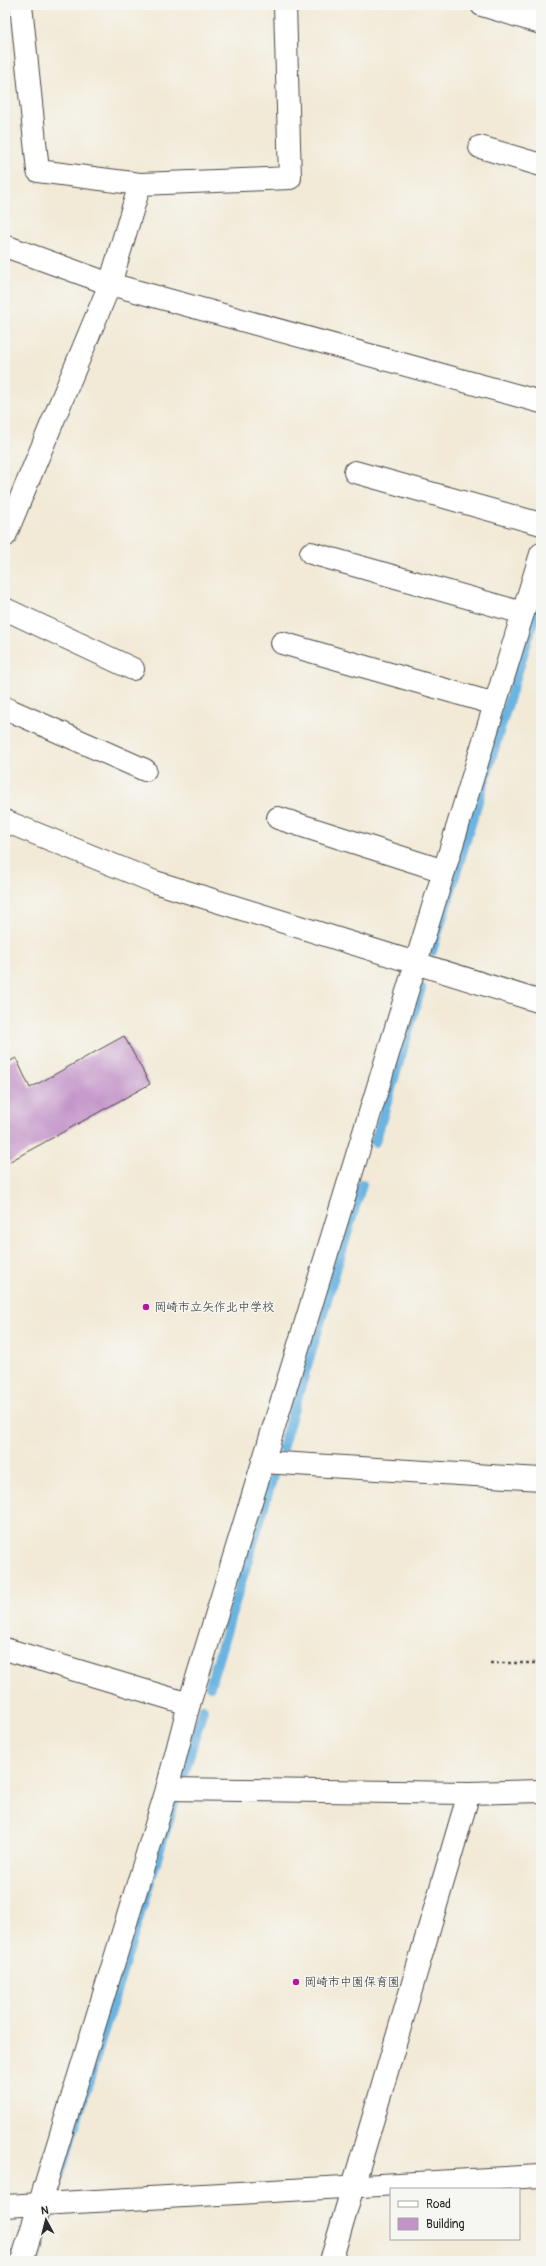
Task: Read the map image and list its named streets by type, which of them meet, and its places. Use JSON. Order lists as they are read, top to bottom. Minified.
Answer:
{"places":["岡崎市立矢作北中学校","岡崎市中園保育園"],"legend":["Road","Building"],"north":"top"}
